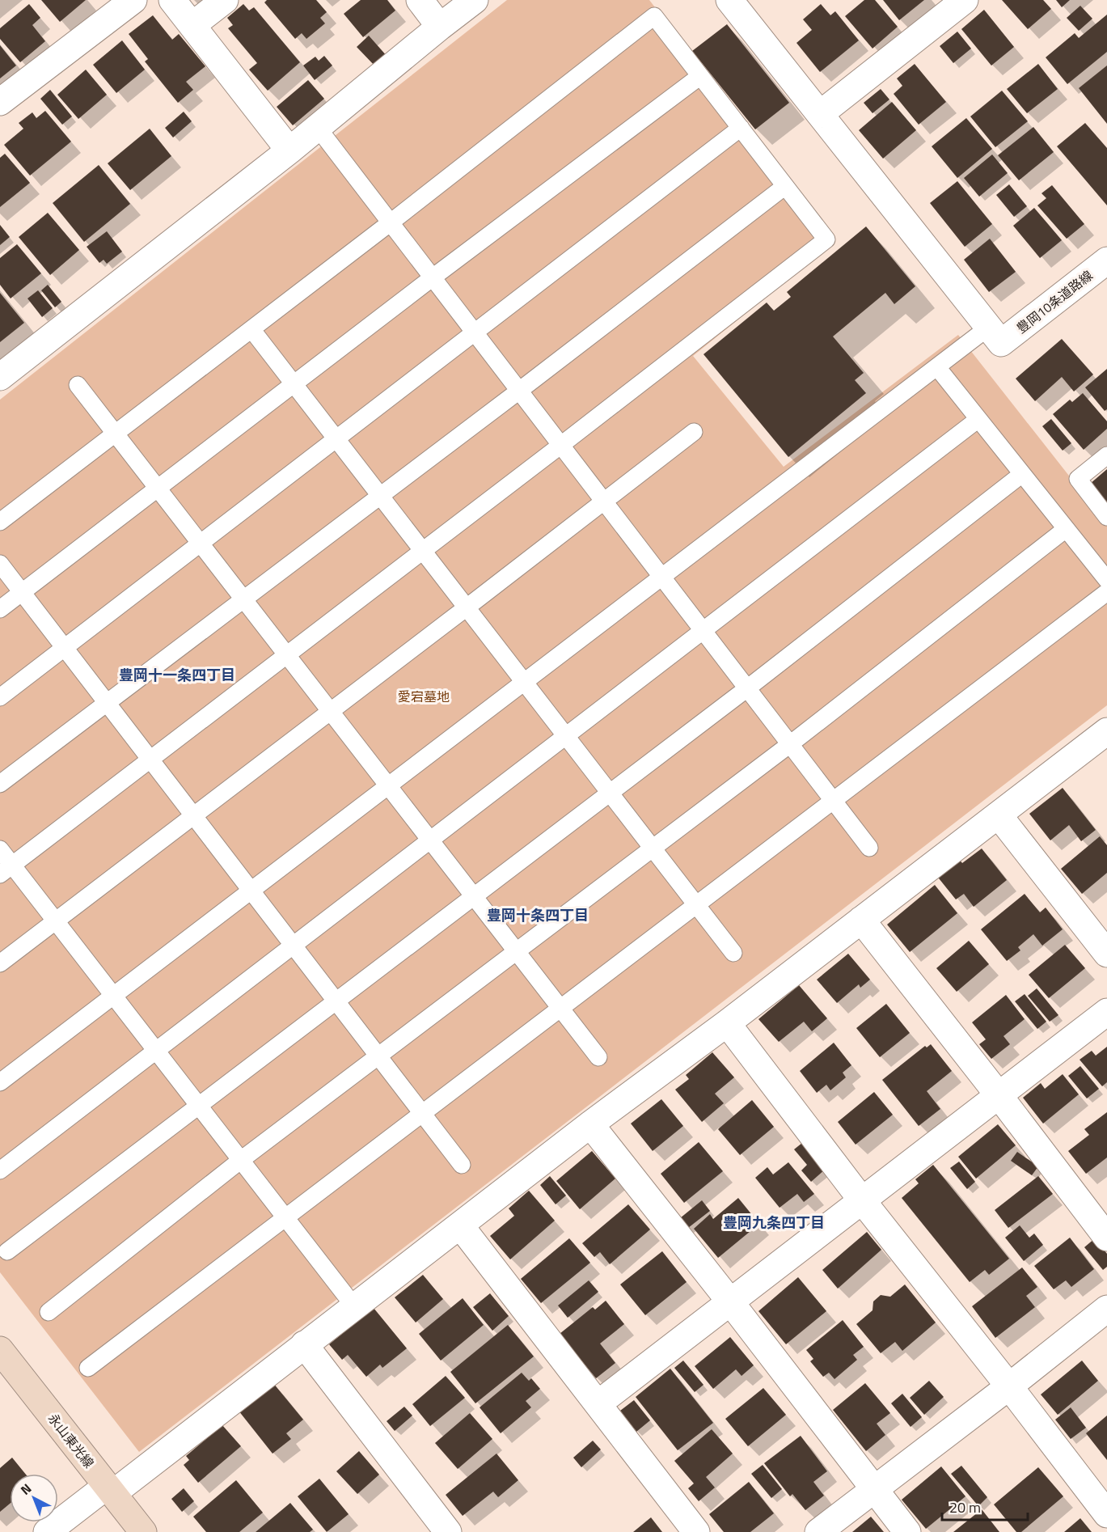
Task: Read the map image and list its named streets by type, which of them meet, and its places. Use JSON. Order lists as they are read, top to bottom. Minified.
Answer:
{"streets":{"street":["豊岡10条道路線","永山東光線"]},"districts":["豊岡十一条四丁目","豊岡十条四丁目","豊岡九条四丁目"],"parks":["愛宕墓地"],"scale_bar":"20 m","north":"top left"}
